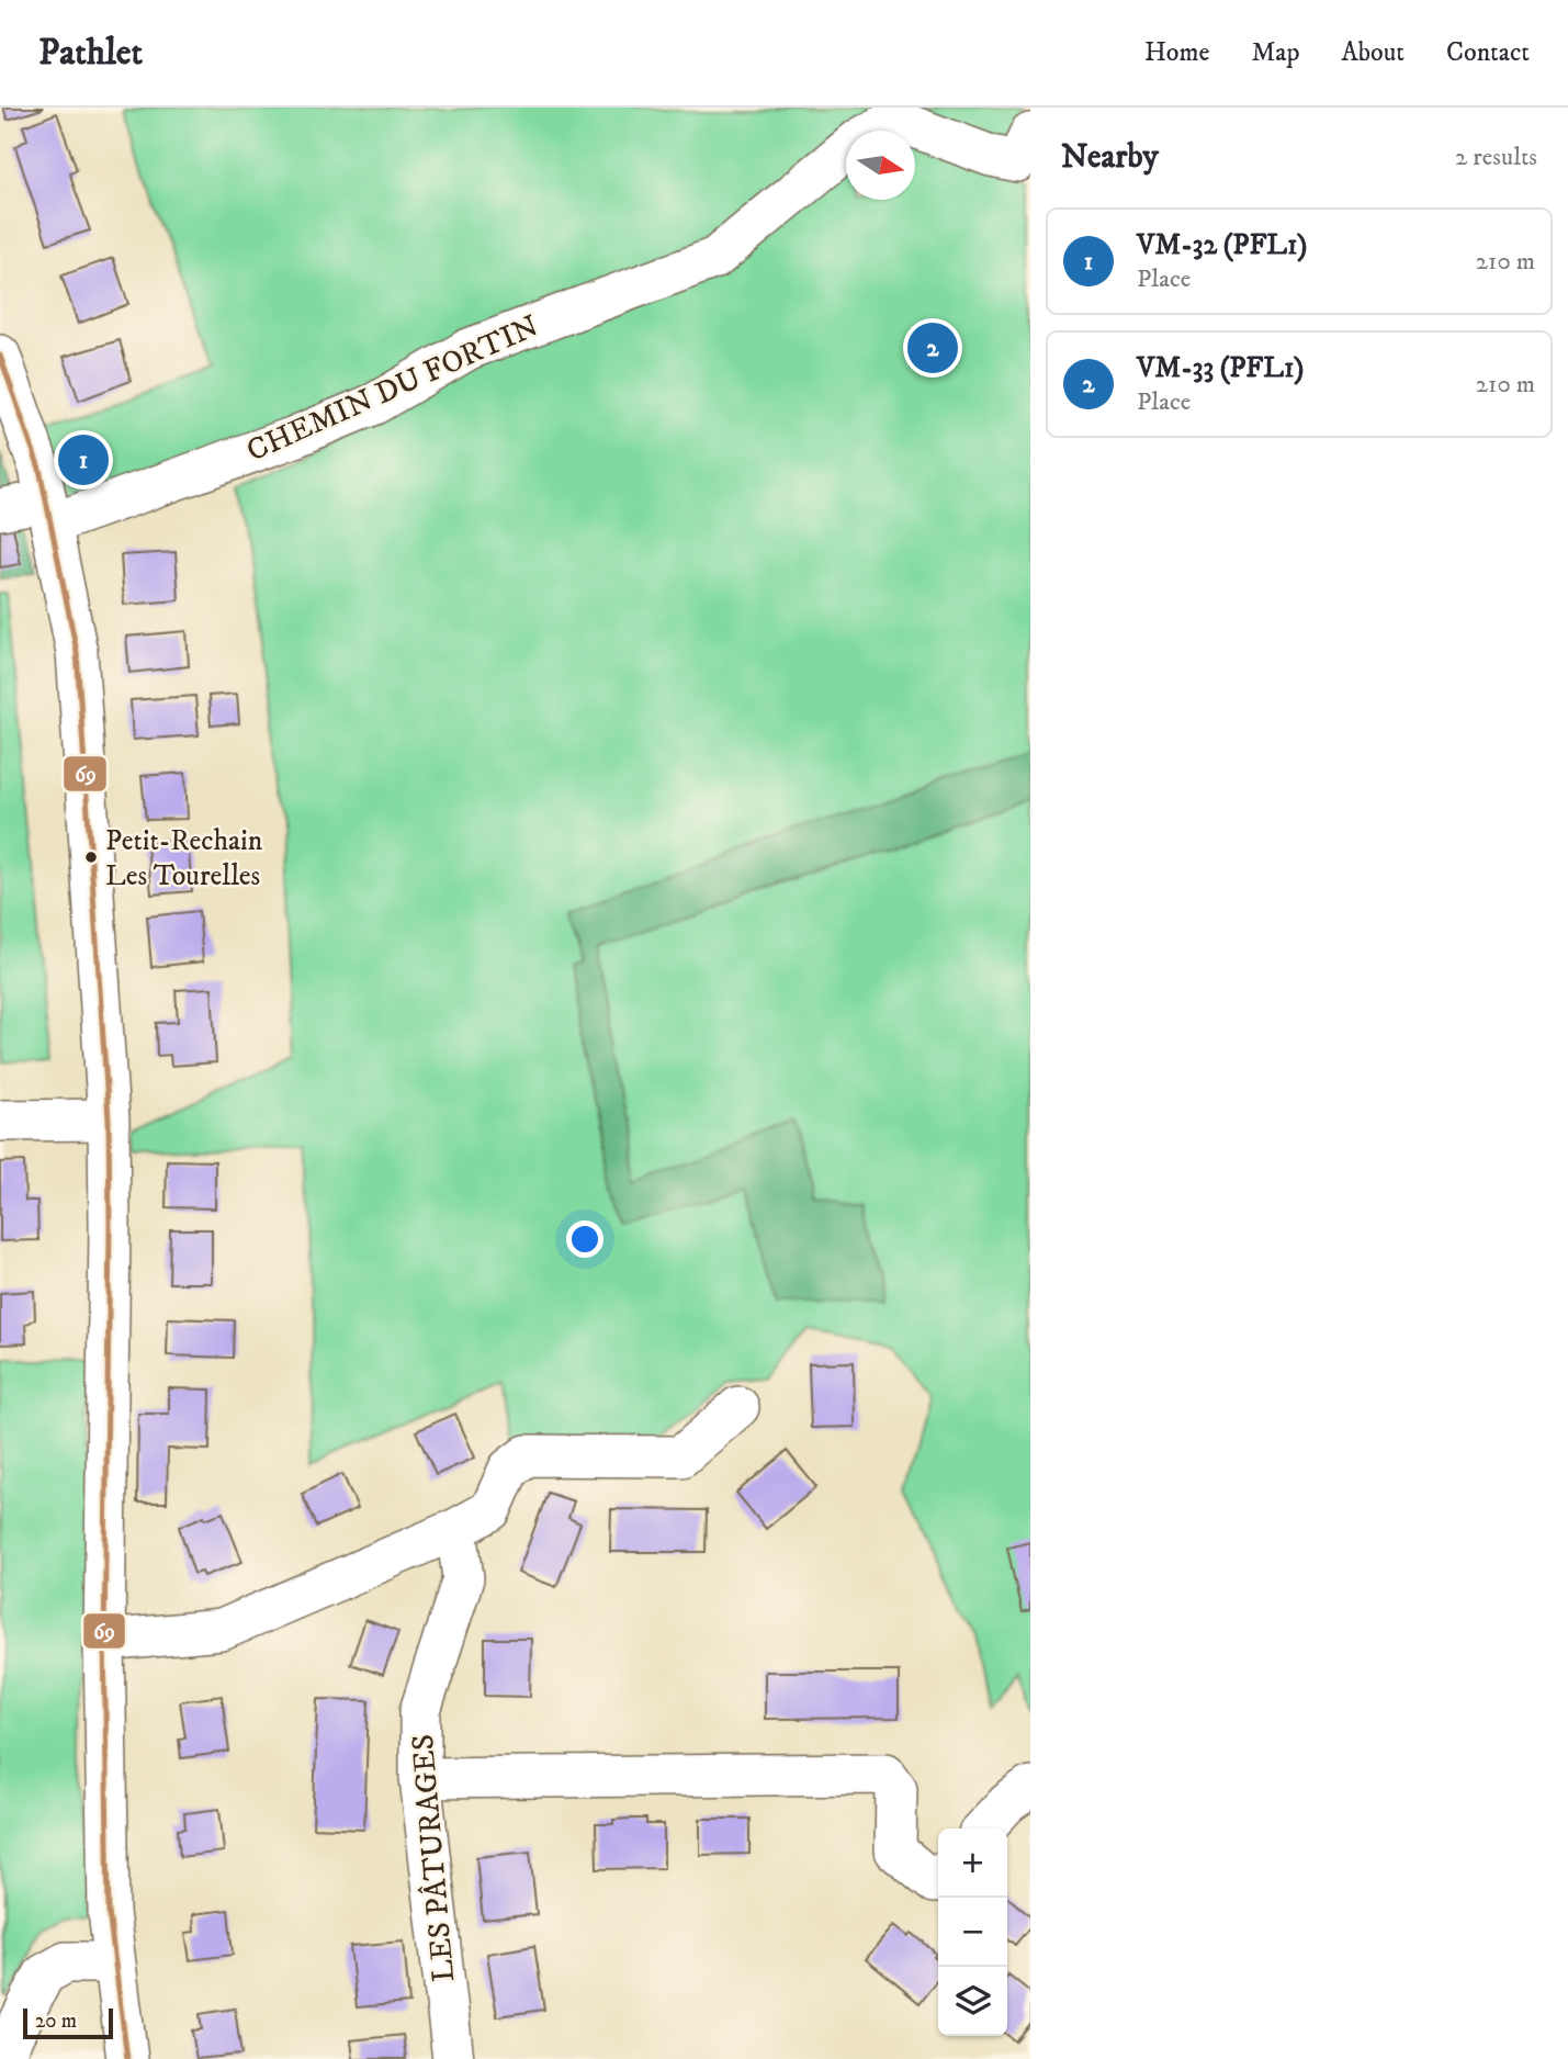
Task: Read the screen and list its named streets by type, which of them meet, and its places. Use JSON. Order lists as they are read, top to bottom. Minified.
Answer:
{"streets":{"street":["CHEMIN DU FORTIN","LES PÂTURAGES"]},"places":["Petit-Rechain Les Tourelles"],"lines":["transit line 69"],"scale_bar":"20 m","north":"right","page":{"header":"Pathlet","nav":["Home","Map","About","Contact"],"heading":["Nearby","2 results"],"list":[{"mark":"1","name":"VM-32 (PFL1)","note":"Place","value":"210 m"},{"mark":"2","name":"VM-33 (PFL1)","note":"Place","value":"210 m"}],"pins":["2","1"],"map_buttons":["+","−"],"scale":"20 m"}}
